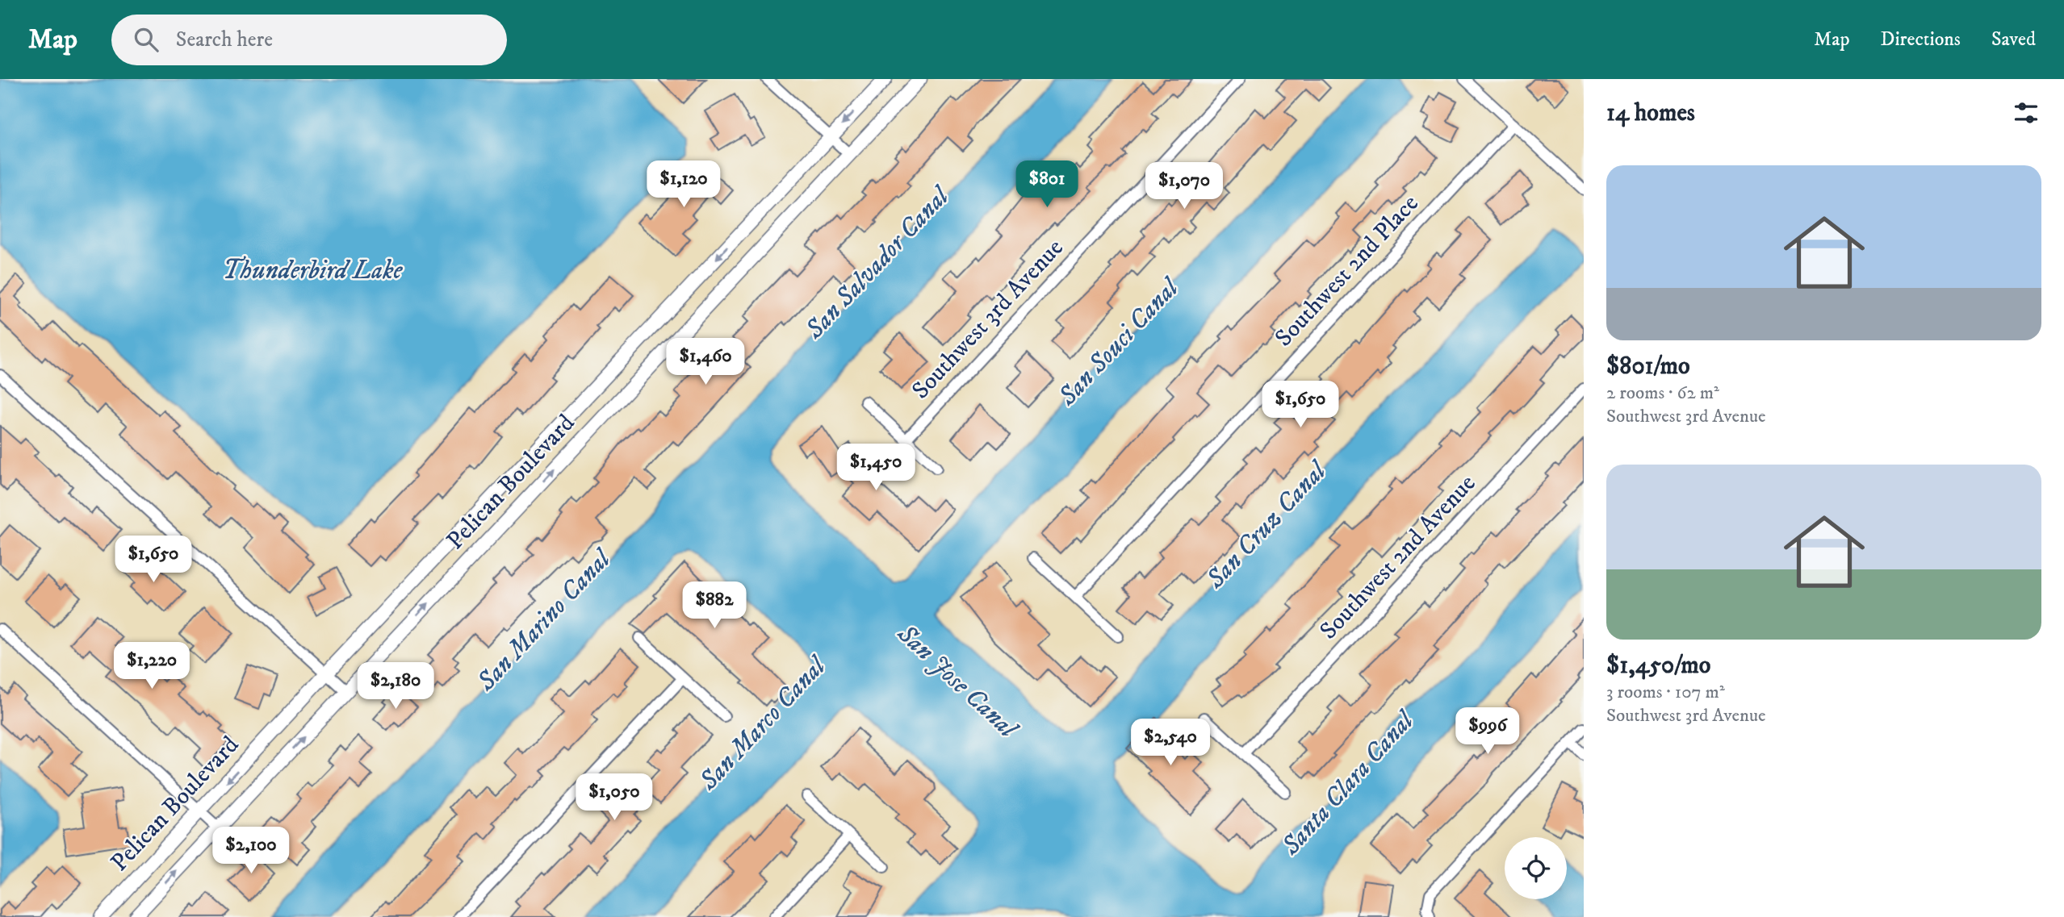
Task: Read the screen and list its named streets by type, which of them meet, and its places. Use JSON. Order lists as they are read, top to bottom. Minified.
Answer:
{"streets":{"street":["Southwest 2nd Place","Southwest 3rd Avenue","Pelican Boulevard","Southwest 2nd Avenue"]},"water":["San Salvador Canal","Thunderbird Lake","San Souci Canal","San Cruz Canal","San Marino Canal","San Jose Canal","San Marco Canal","Santa Clara Canal"],"page":{"header":"Map","search":"Search here","nav":["Map","Directions","Saved"],"heading":"14 homes","list":[{"name":"$801/mo","note":"2 rooms · 62 m² · Southwest 3rd Avenue"},{"name":"$1,450/mo","note":"3 rooms · 107 m² · Southwest 3rd Avenue"}],"price":["$1,120","$801","$1,070","$1,460","$1,650","$1,450","$1,650","$882","$1,220","$2,180","$996","$2,540","$1,050","$2,100"]}}
